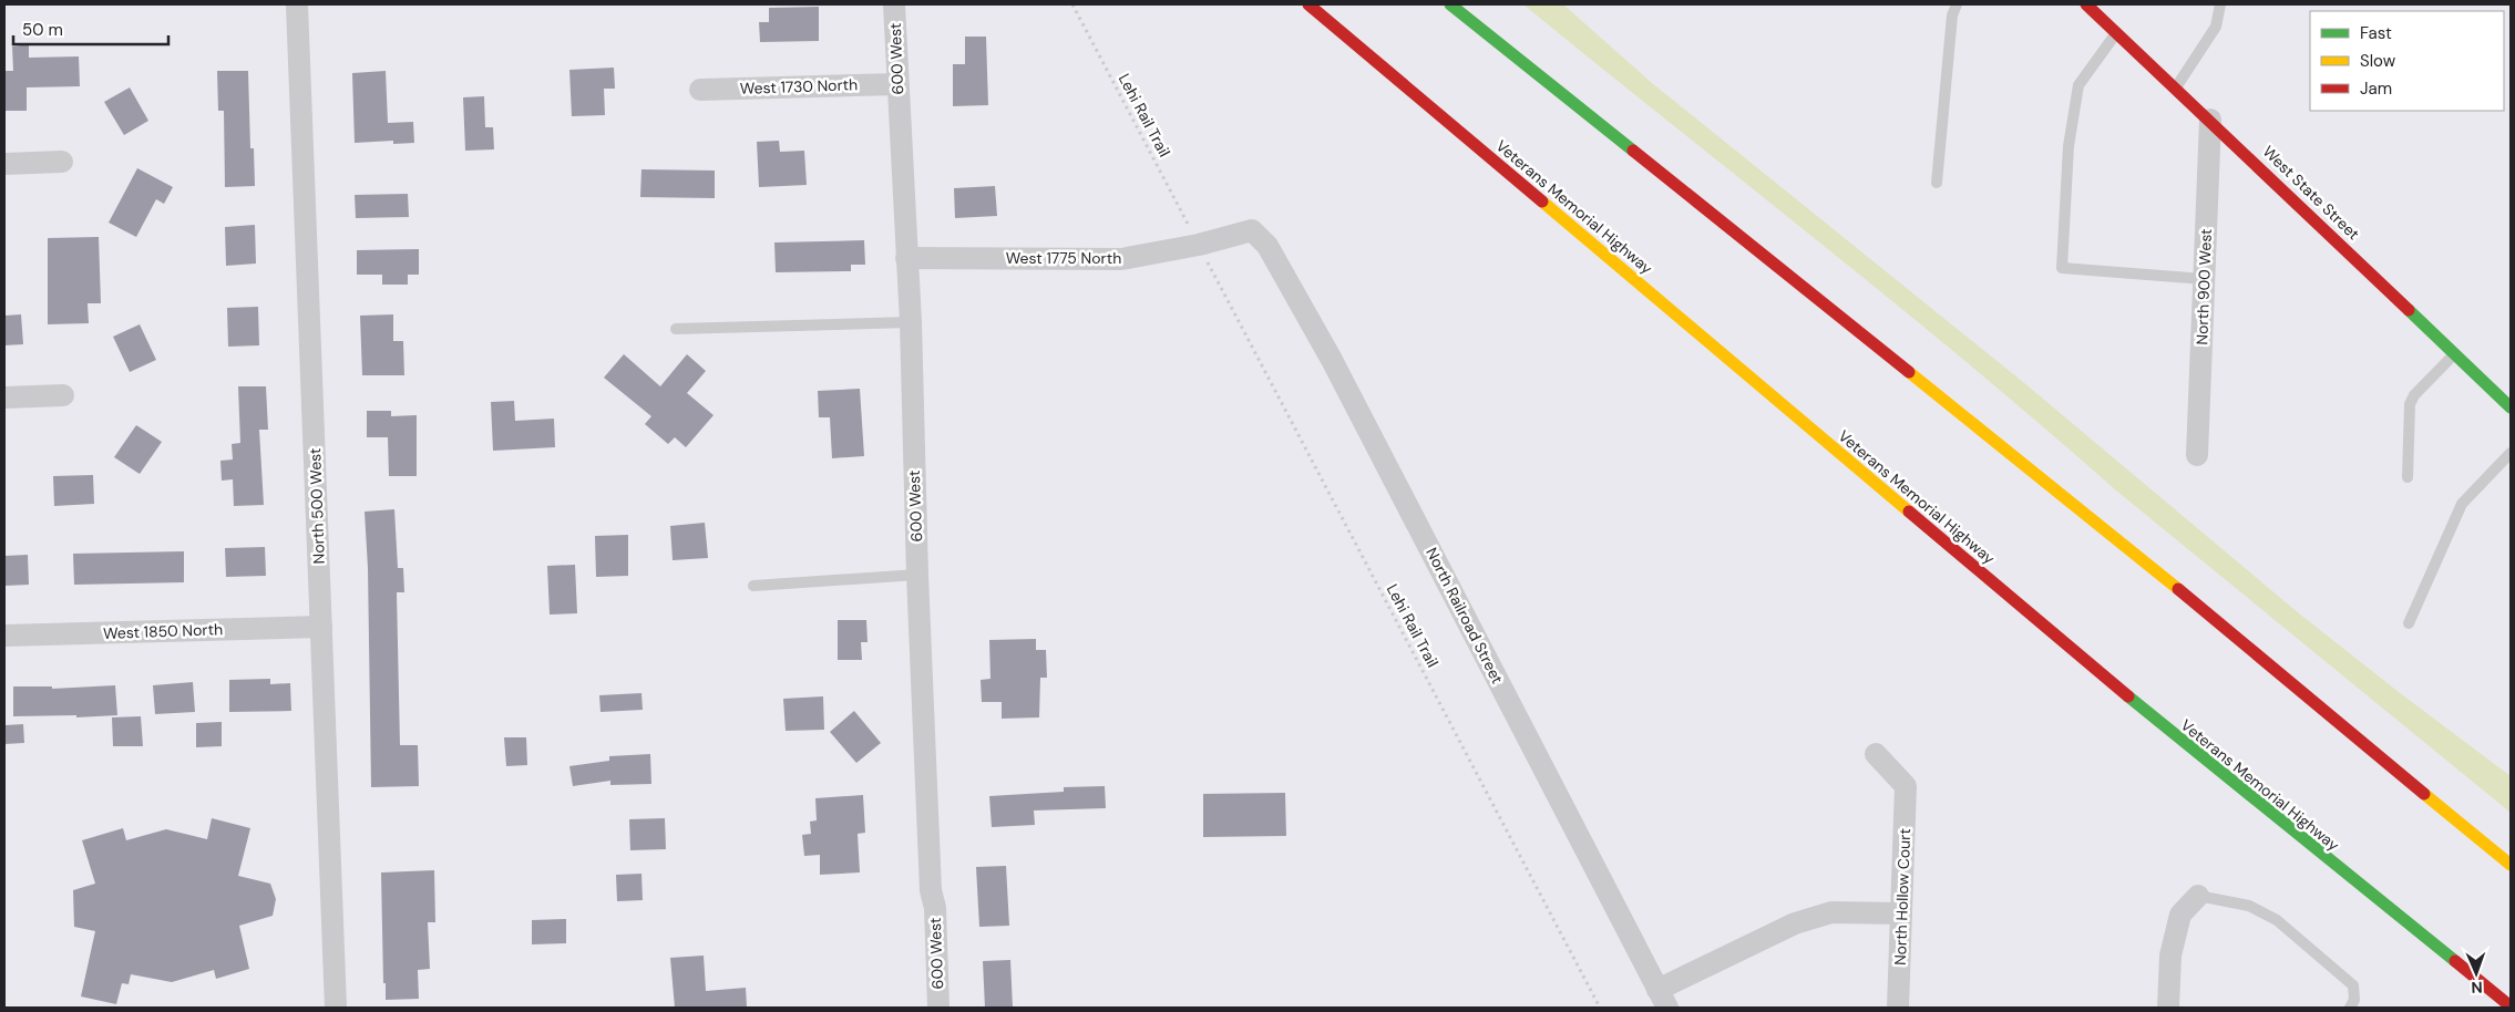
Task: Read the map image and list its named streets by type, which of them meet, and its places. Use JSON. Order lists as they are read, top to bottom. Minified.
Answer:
{"streets":{"main road":["West State Street","Veterans Memorial Highway"],"street":["600 West","West 1730 North","West 1775 North","North 900 West","North 500 West","North Railroad Street","West 1850 North","North Hollow Court"],"path":["Lehi Rail Trail"]},"crossings":[["600 West","West 1730 North"],["600 West","West 1775 North"],["West State Street","North 900 West"],["West 1775 North","North Railroad Street"],["North 500 West","West 1850 North"]],"legend":["Fast","Slow","Jam"],"scale_bar":"50 m","north":"bottom"}
